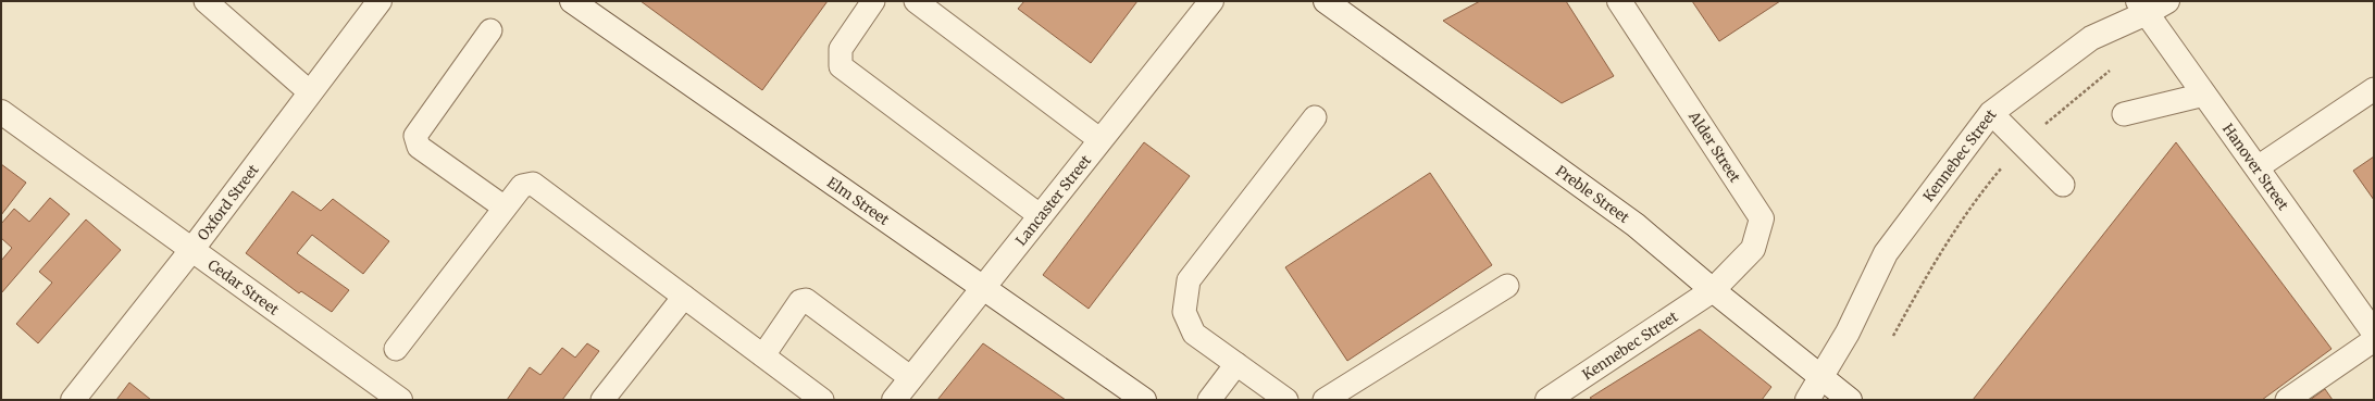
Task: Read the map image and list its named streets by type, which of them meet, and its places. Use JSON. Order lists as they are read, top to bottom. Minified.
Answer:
{"streets":{"street":["Alder Street","Kennebec Street","Hanover Street","Preble Street","Elm Street","Oxford Street","Lancaster Street","Cedar Street"]},"crossings":[["Alder Street","Kennebec Street"],["Alder Street","Preble Street"],["Kennebec Street","Hanover Street"],["Kennebec Street","Preble Street"],["Elm Street","Lancaster Street"],["Oxford Street","Cedar Street"]]}
